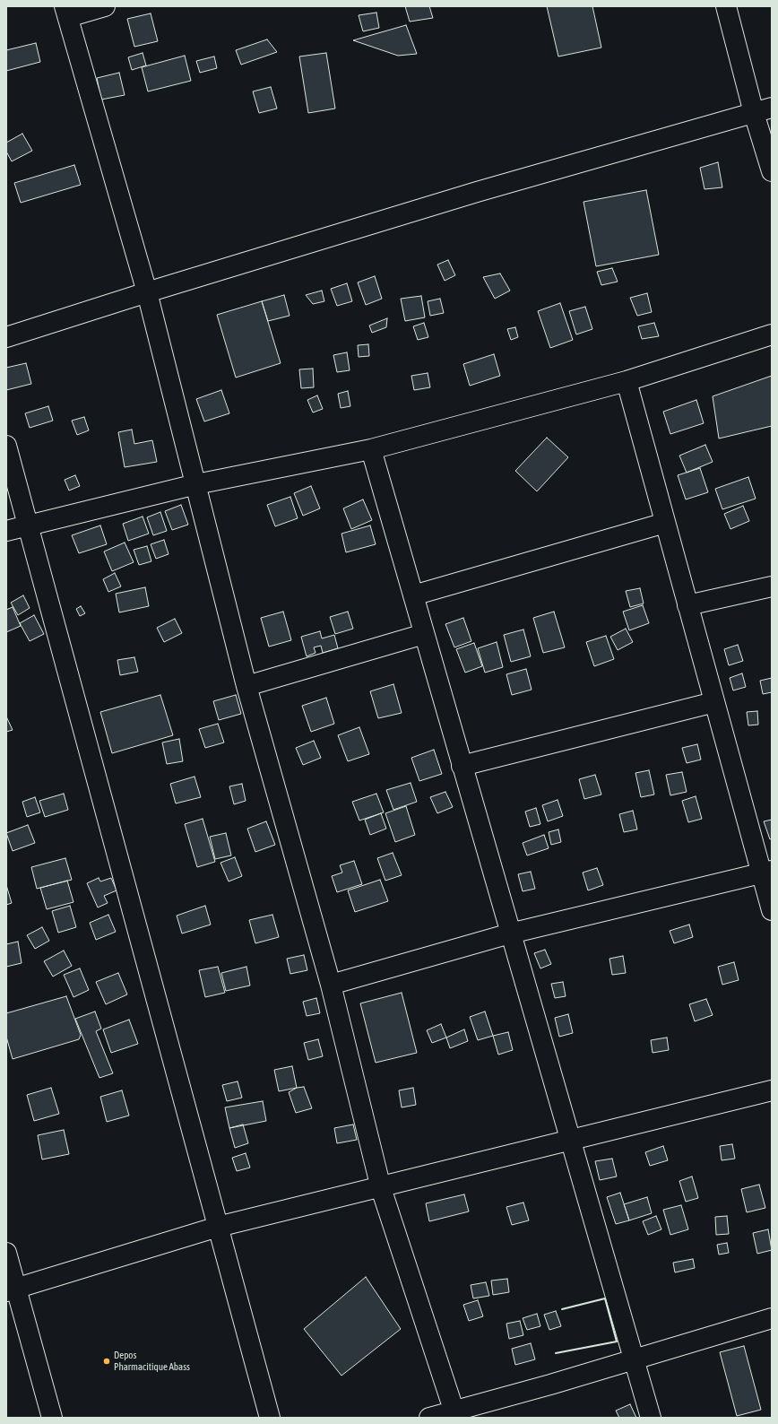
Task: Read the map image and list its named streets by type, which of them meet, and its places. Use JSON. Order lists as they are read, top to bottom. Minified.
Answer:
{"places":["Depos Pharmacitique Abass"]}
